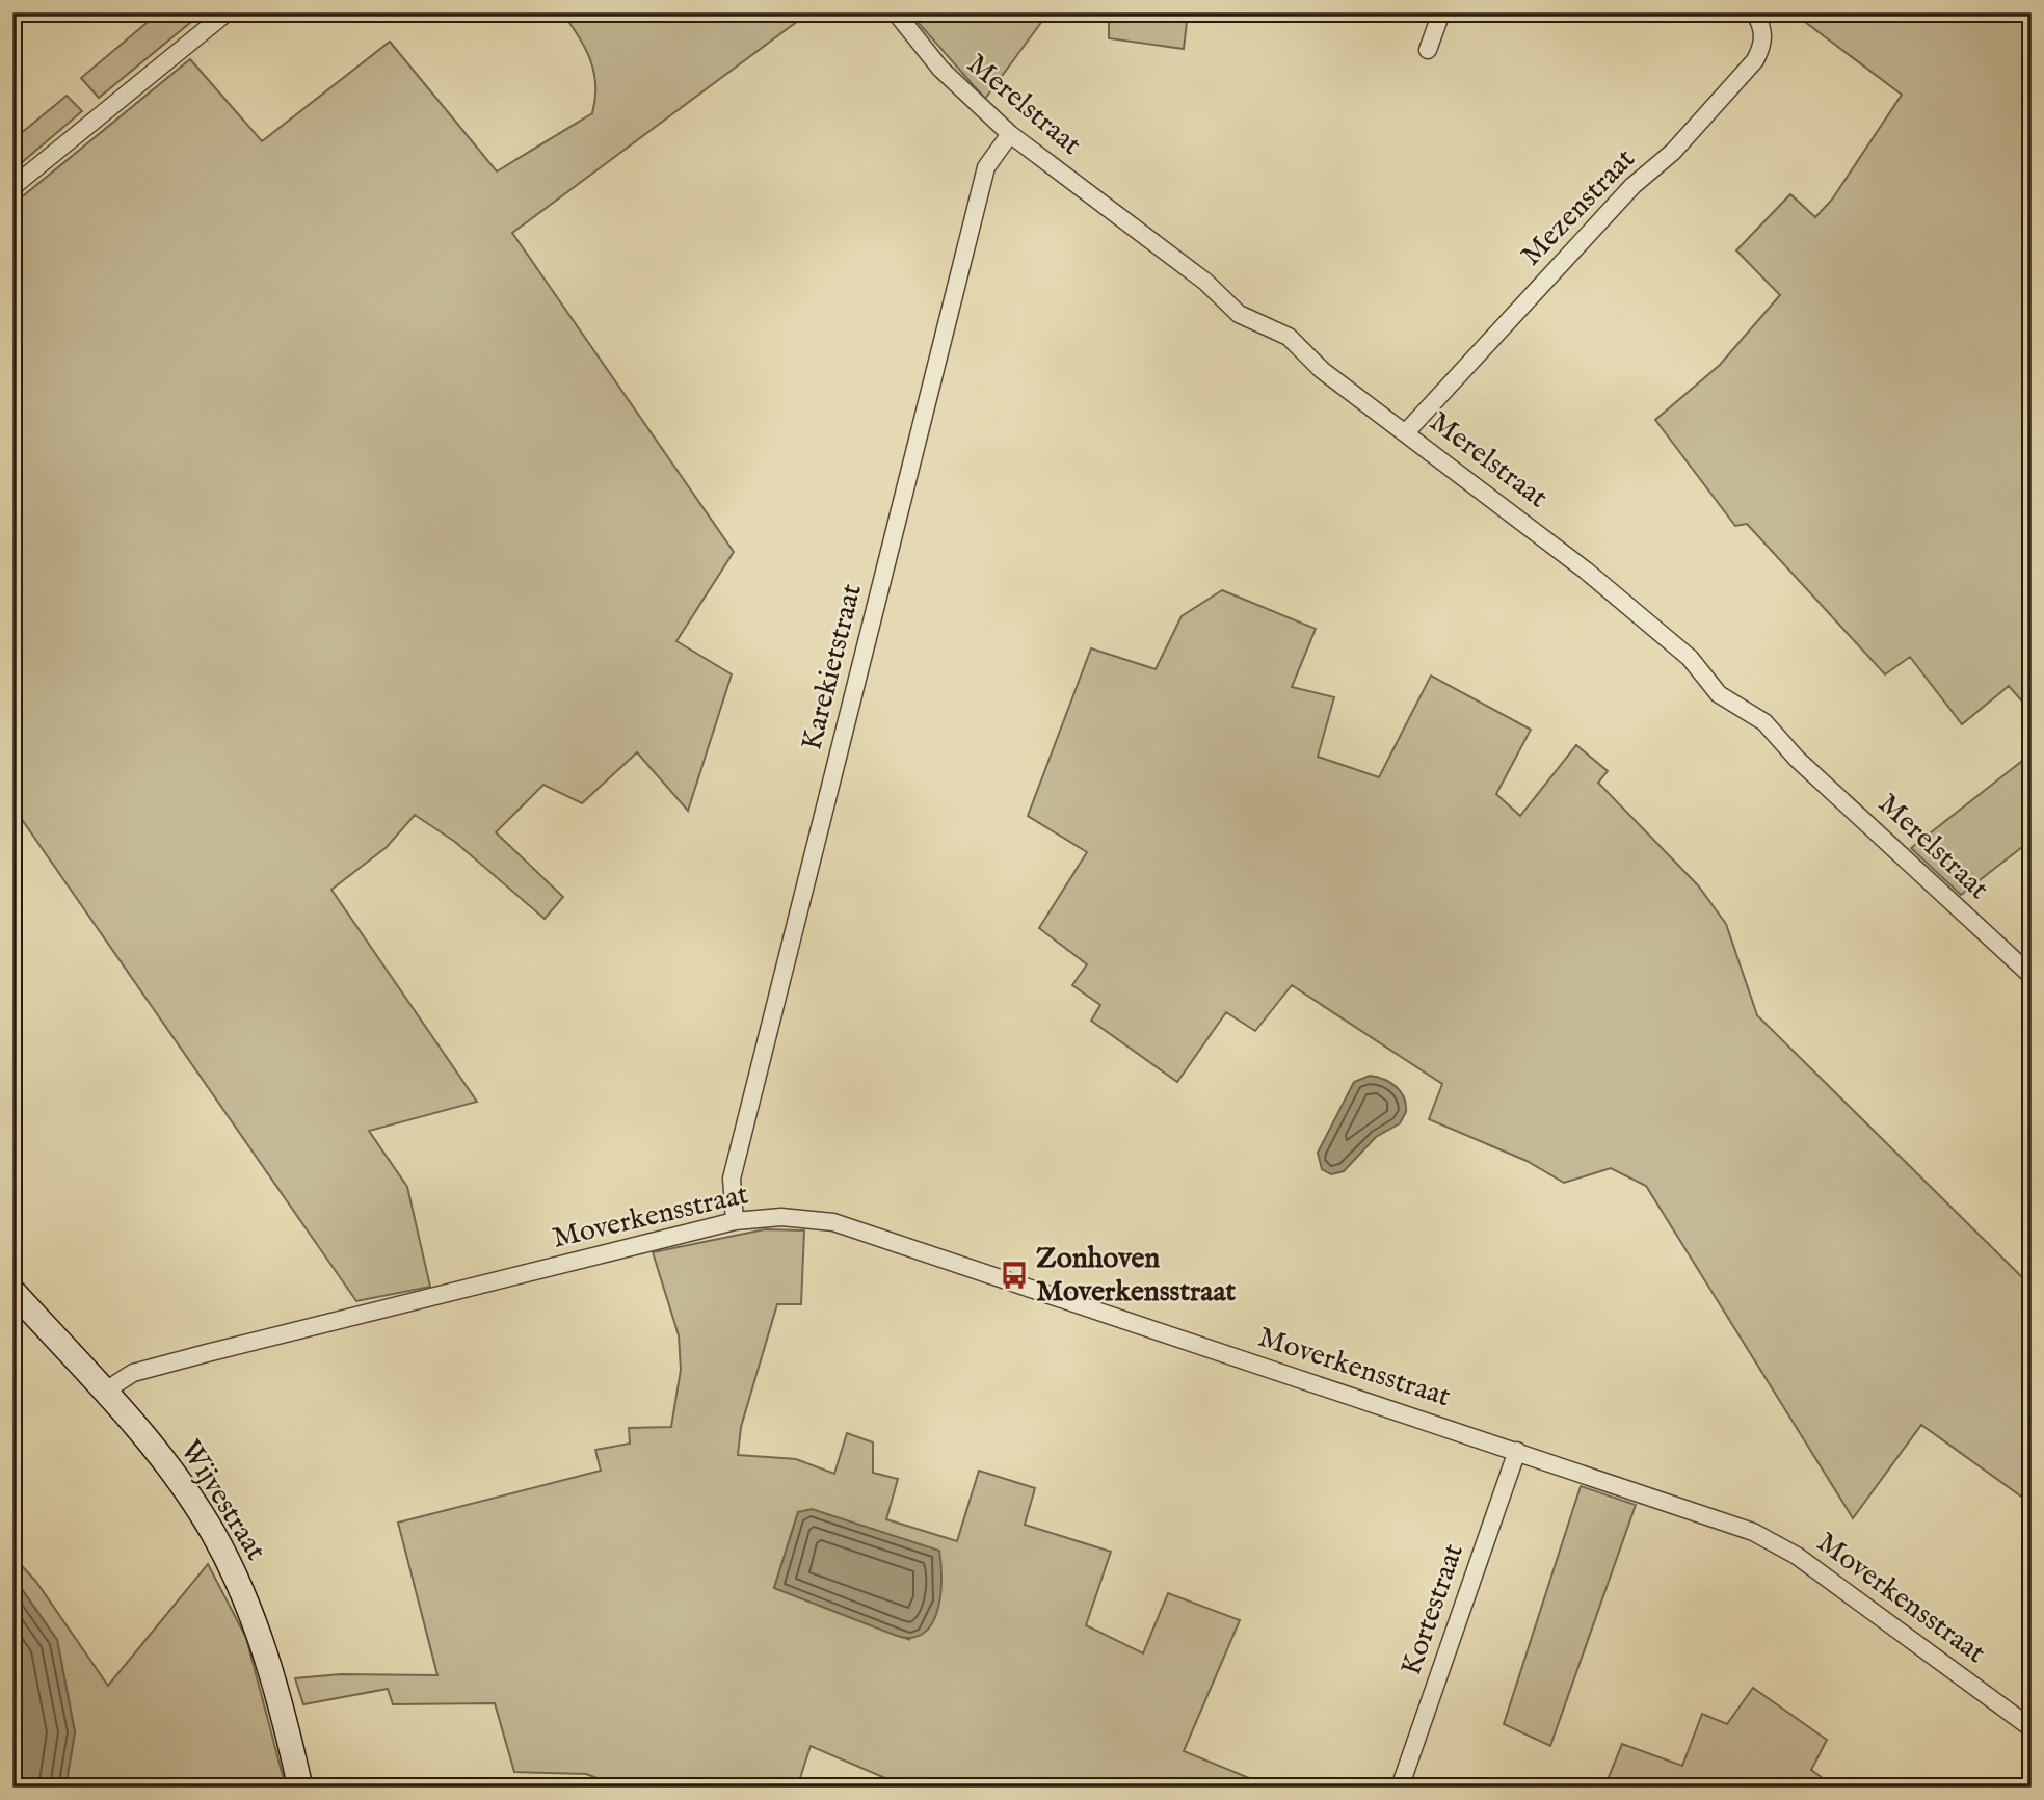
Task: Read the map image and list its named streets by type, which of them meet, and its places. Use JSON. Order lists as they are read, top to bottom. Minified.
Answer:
{"streets":{"street":["Merelstraat","Mezenstraat","Karekietstraat","Moverkensstraat","Wijvestraat","Kortestraat"]},"crossings":[["Merelstraat","Mezenstraat"],["Merelstraat","Karekietstraat"],["Karekietstraat","Moverkensstraat"],["Moverkensstraat","Wijvestraat"],["Moverkensstraat","Kortestraat"]],"places":{"bus stop":["Zonhoven Moverkensstraat"]}}
